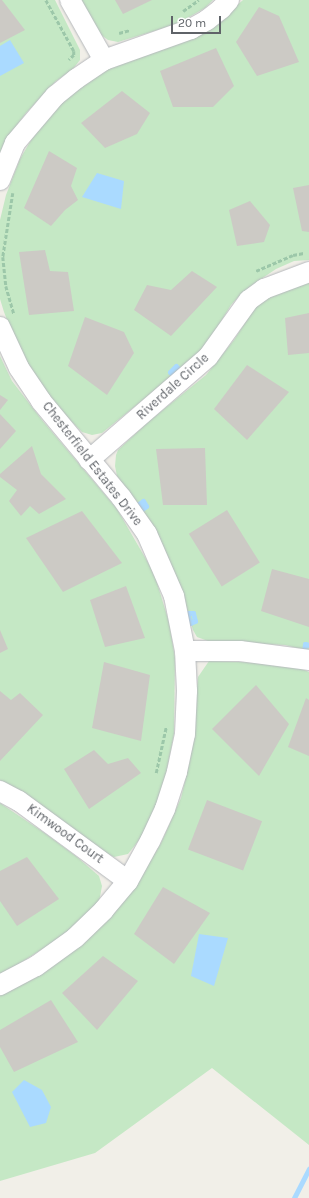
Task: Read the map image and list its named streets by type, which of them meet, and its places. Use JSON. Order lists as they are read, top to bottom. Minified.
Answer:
{"streets":{"street":["Riverdale Circle","Chesterfield Estates Drive","Kimwood Court"]},"crossings":[["Riverdale Circle","Chesterfield Estates Drive"],["Chesterfield Estates Drive","Kimwood Court"]],"scale_bar":"20 m"}
